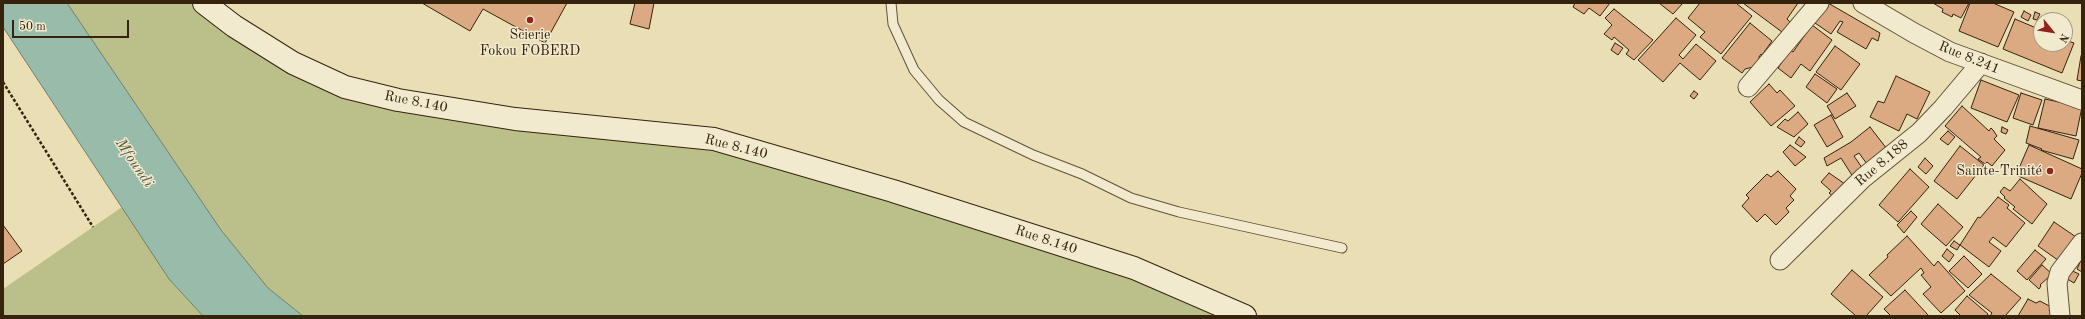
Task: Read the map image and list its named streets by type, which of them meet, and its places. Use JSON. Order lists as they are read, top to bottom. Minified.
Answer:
{"streets":{"main road":["Rue 8.140"],"street":["Rue 8.241","Rue 8.188"]},"crossings":[["Rue 8.241","Rue 8.188"]],"water":["Mfoundi"],"places":["Scierie Fokou FOBERD","Sainte-Trinité"],"scale_bar":"50 m","north":"bottom right"}
